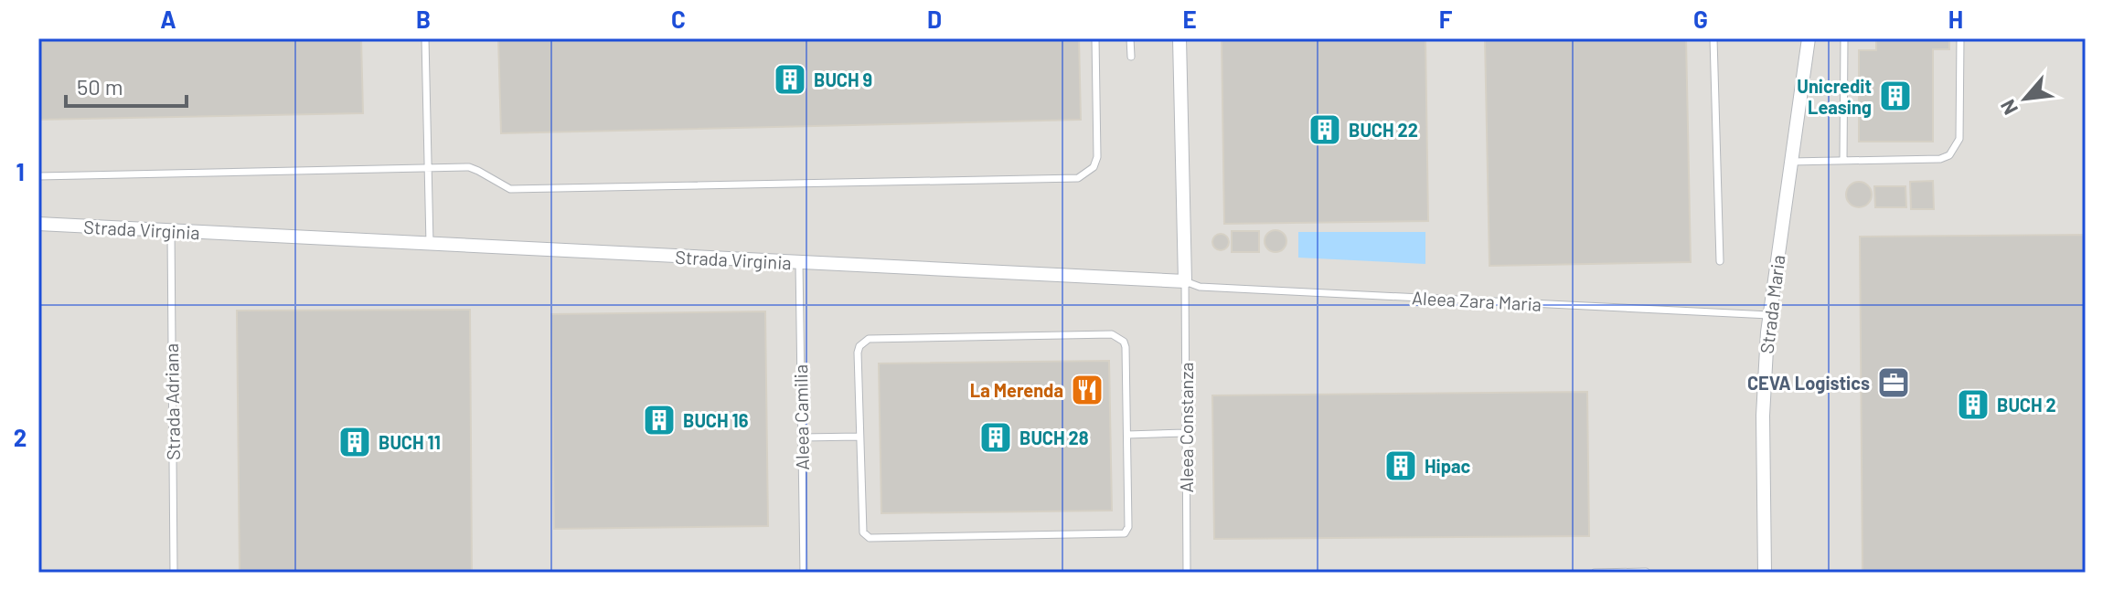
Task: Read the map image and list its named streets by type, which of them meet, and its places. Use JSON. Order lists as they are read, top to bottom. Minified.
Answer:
{"streets":{"street":["Strada Virginia","Strada Maria"],"lane":["Aleea Zara Maria","Strada Adriana","Aleea Camilia","Aleea Constanza"]},"crossings":[["Strada Virginia","Aleea Zara Maria"],["Strada Virginia","Strada Adriana"],["Strada Virginia","Aleea Camilia"],["Strada Virginia","Aleea Constanza"],["Aleea Zara Maria","Strada Maria"],["Aleea Zara Maria","Aleea Constanza"]],"places":{"building":["BUCH 9","Unicredit Leasing","BUCH 22","BUCH 2","BUCH 16","BUCH 28","BUCH 11","Hipac"],"office":["CEVA Logistics"],"restaurant":["La Merenda"]},"scale_bar":"50 m","north":"bottom left","grid":{"columns":["A","B","C","D","E","F","G","H"],"rows":["1","2"]}}
